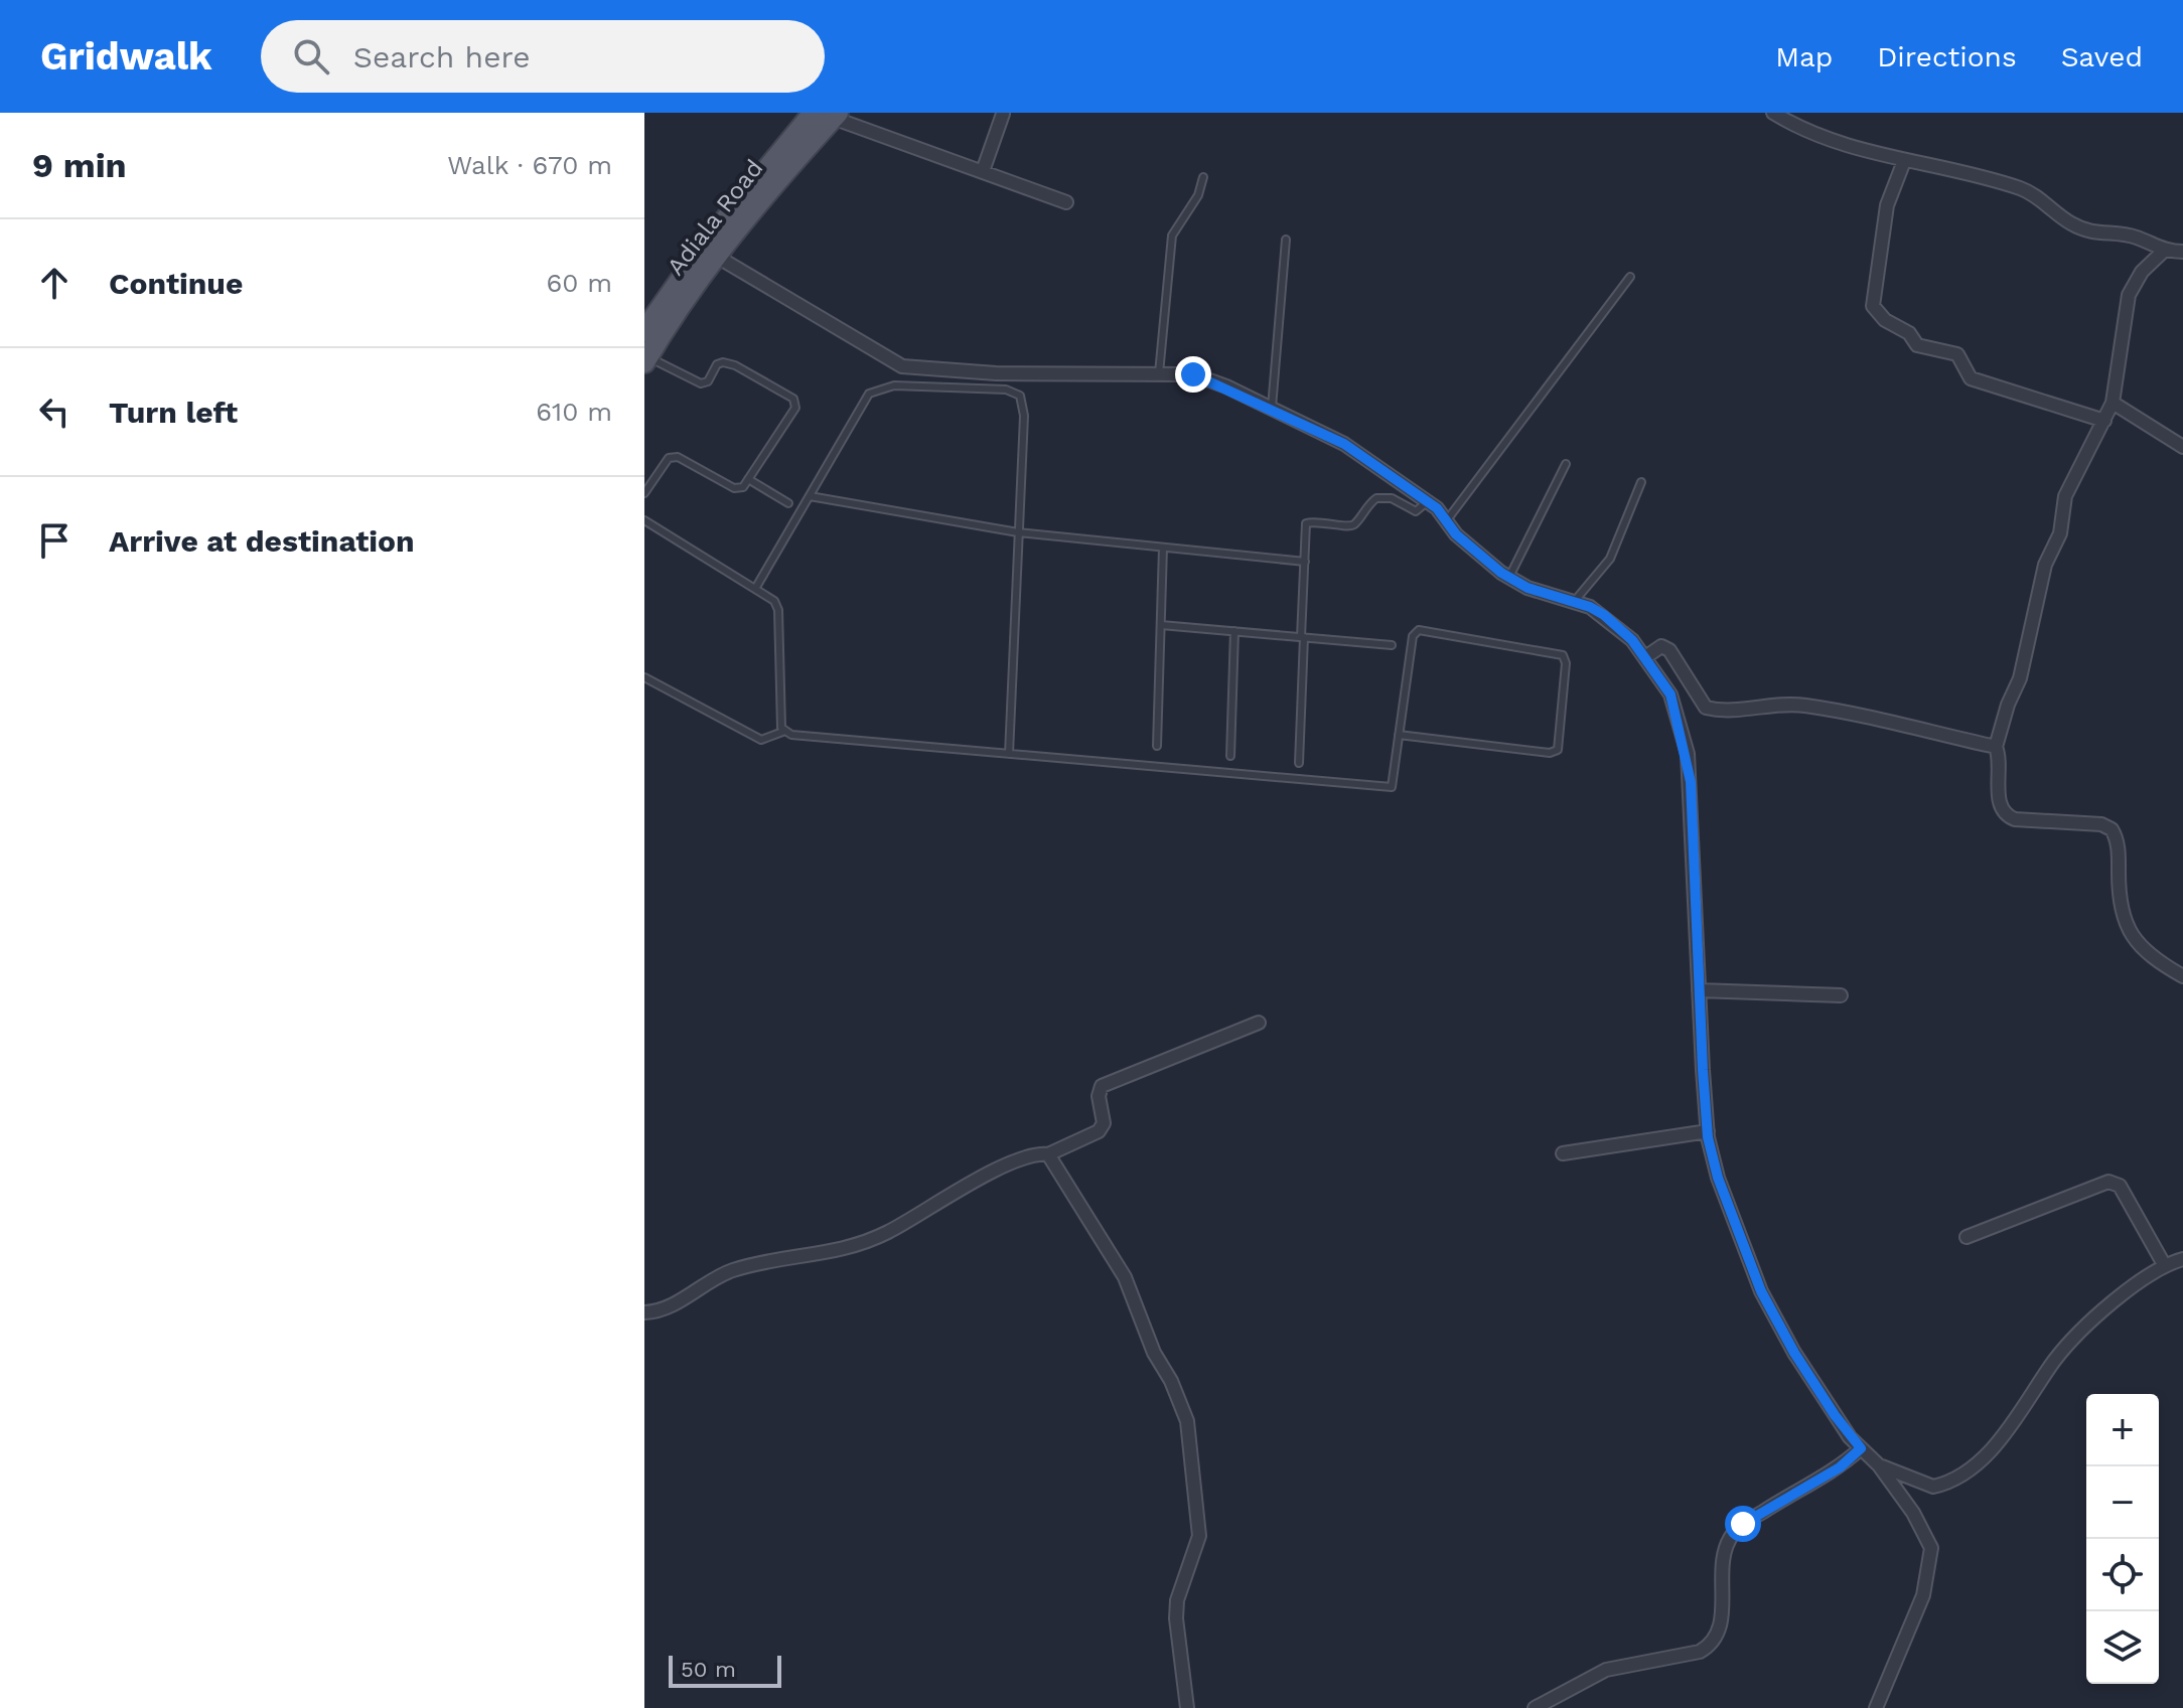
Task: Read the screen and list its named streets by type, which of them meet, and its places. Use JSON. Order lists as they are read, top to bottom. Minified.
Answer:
{"streets":{"main road":["Adiala Road"]},"scale_bar":"50 m","page":{"header":"Gridwalk","search":"Search here","nav":["Map","Directions","Saved"],"heading":["9 min","Walk · 670 m"],"list":[["Continue","60 m"],["Turn left","610 m"],"Arrive at destination"],"map_buttons":["+","−"],"scale":"50 m"}}
